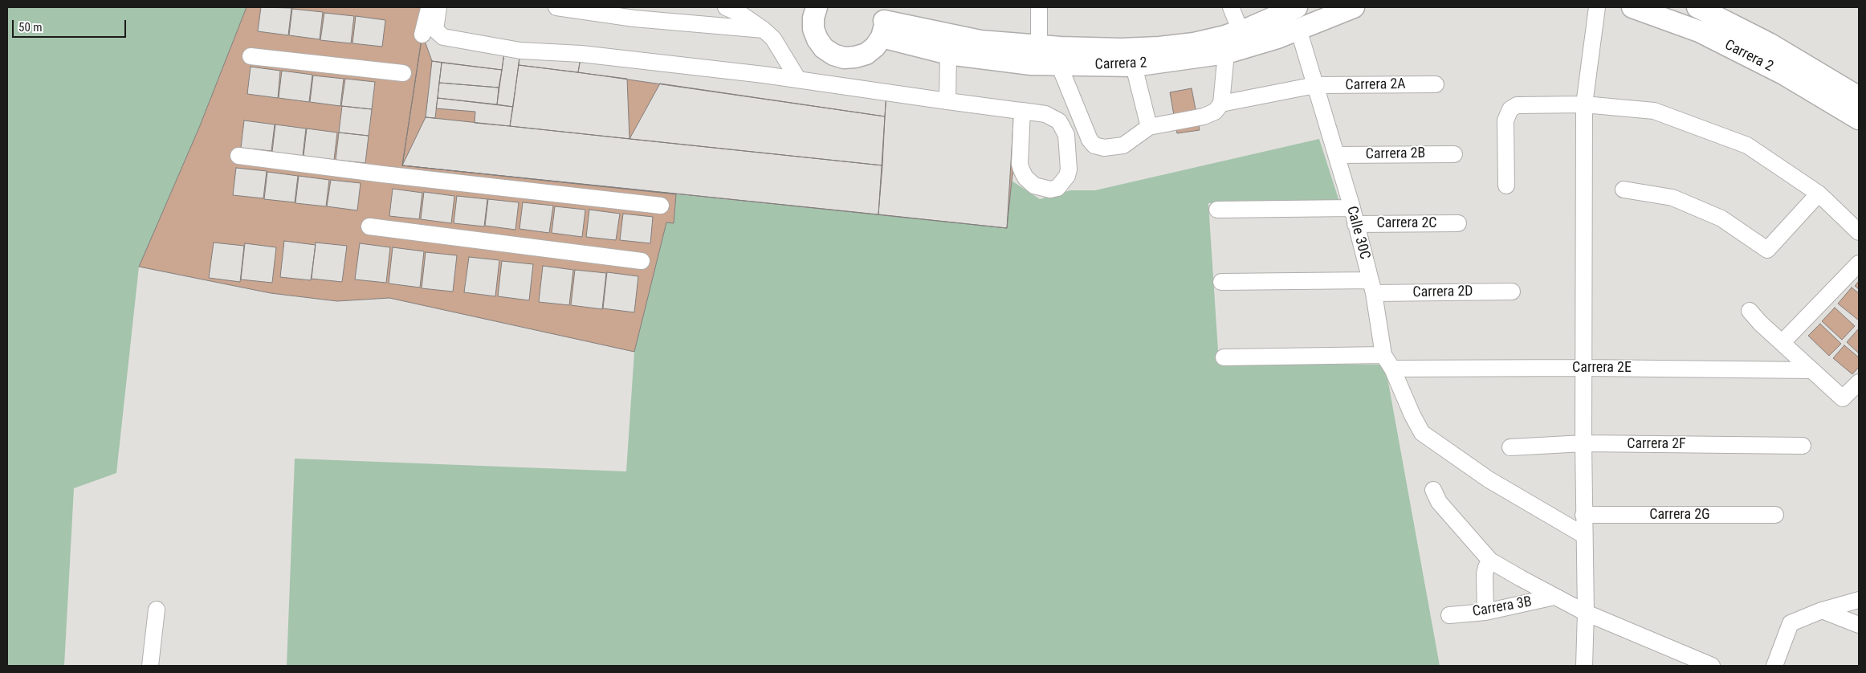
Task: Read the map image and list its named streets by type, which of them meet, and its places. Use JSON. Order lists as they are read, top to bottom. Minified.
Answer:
{"streets":{"main road":["Carrera 2"],"street":["Carrera 2A","Carrera 2B","Carrera 2C","Calle 30C","Carrera 2D","Carrera 2E","Carrera 2F","Carrera 2G","Carrera 3B"]},"crossings":[["Carrera 2","Calle 30C"],["Carrera 2A","Calle 30C"],["Carrera 2B","Calle 30C"],["Carrera 2C","Calle 30C"],["Calle 30C","Carrera 2D"],["Calle 30C","Carrera 2E"]],"scale_bar":"50 m"}
